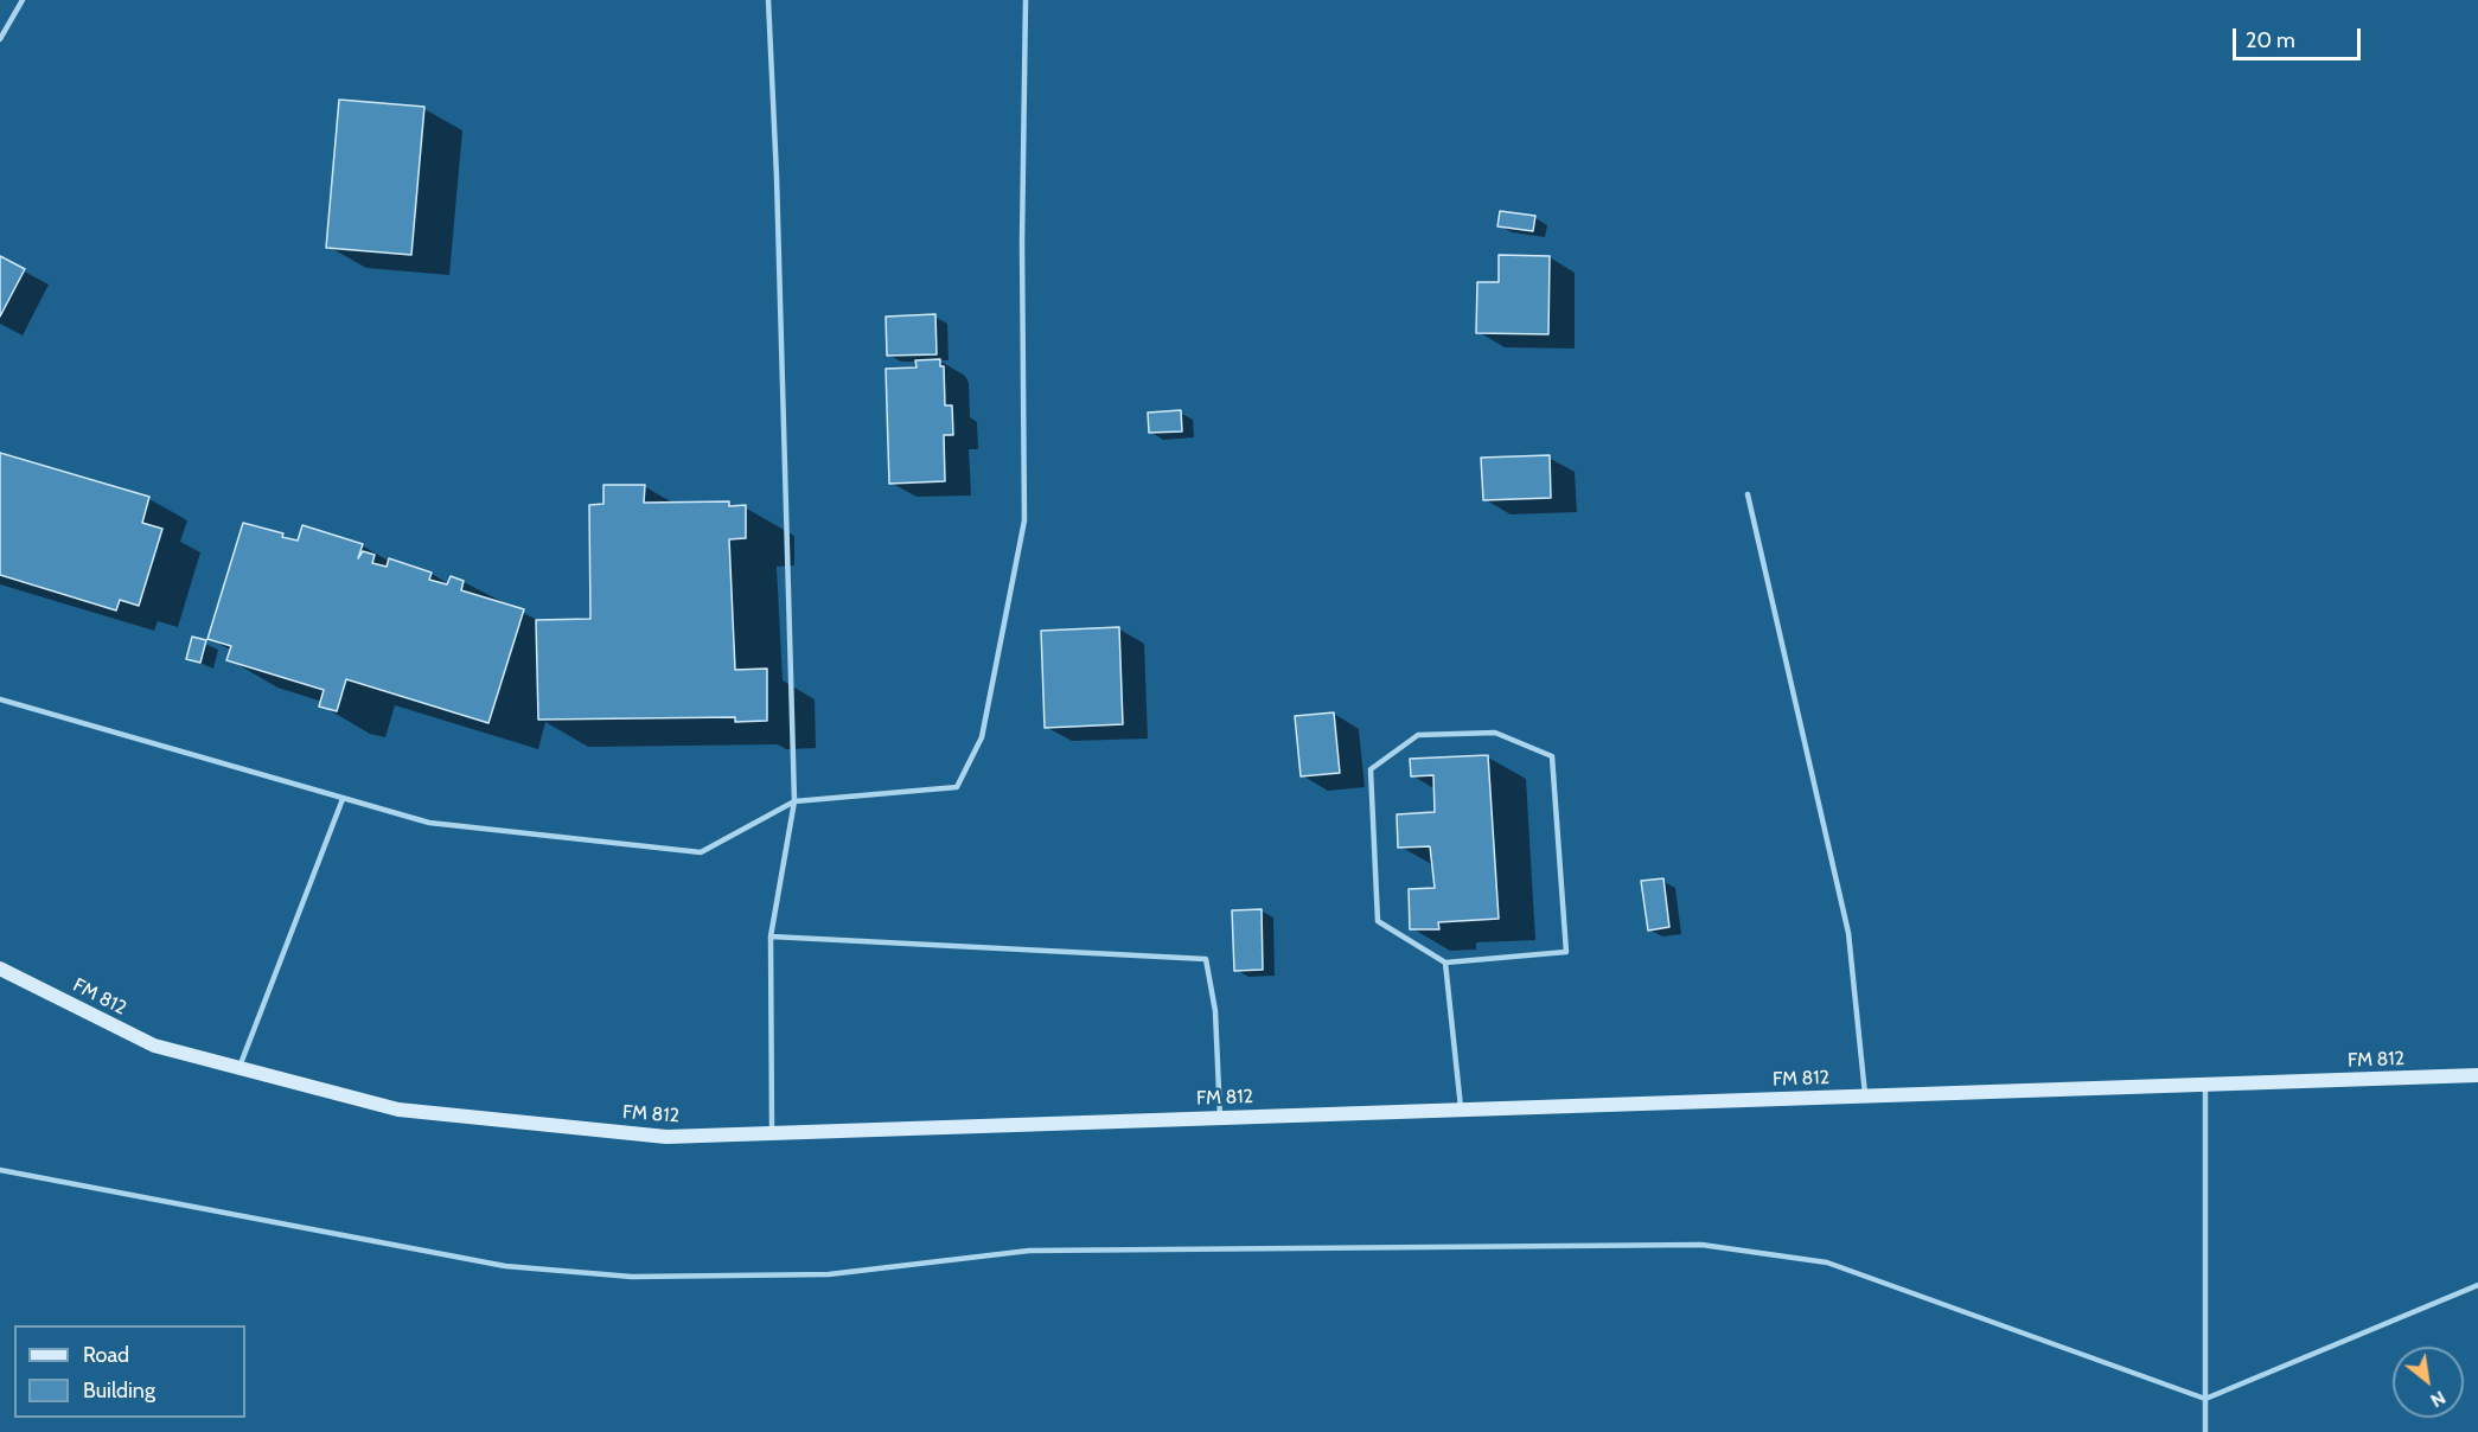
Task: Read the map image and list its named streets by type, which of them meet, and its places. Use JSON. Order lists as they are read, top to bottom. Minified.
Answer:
{"streets":{"main road":["FM 812"]},"legend":["Road","Building"],"scale_bar":"20 m","north":"bottom right"}
